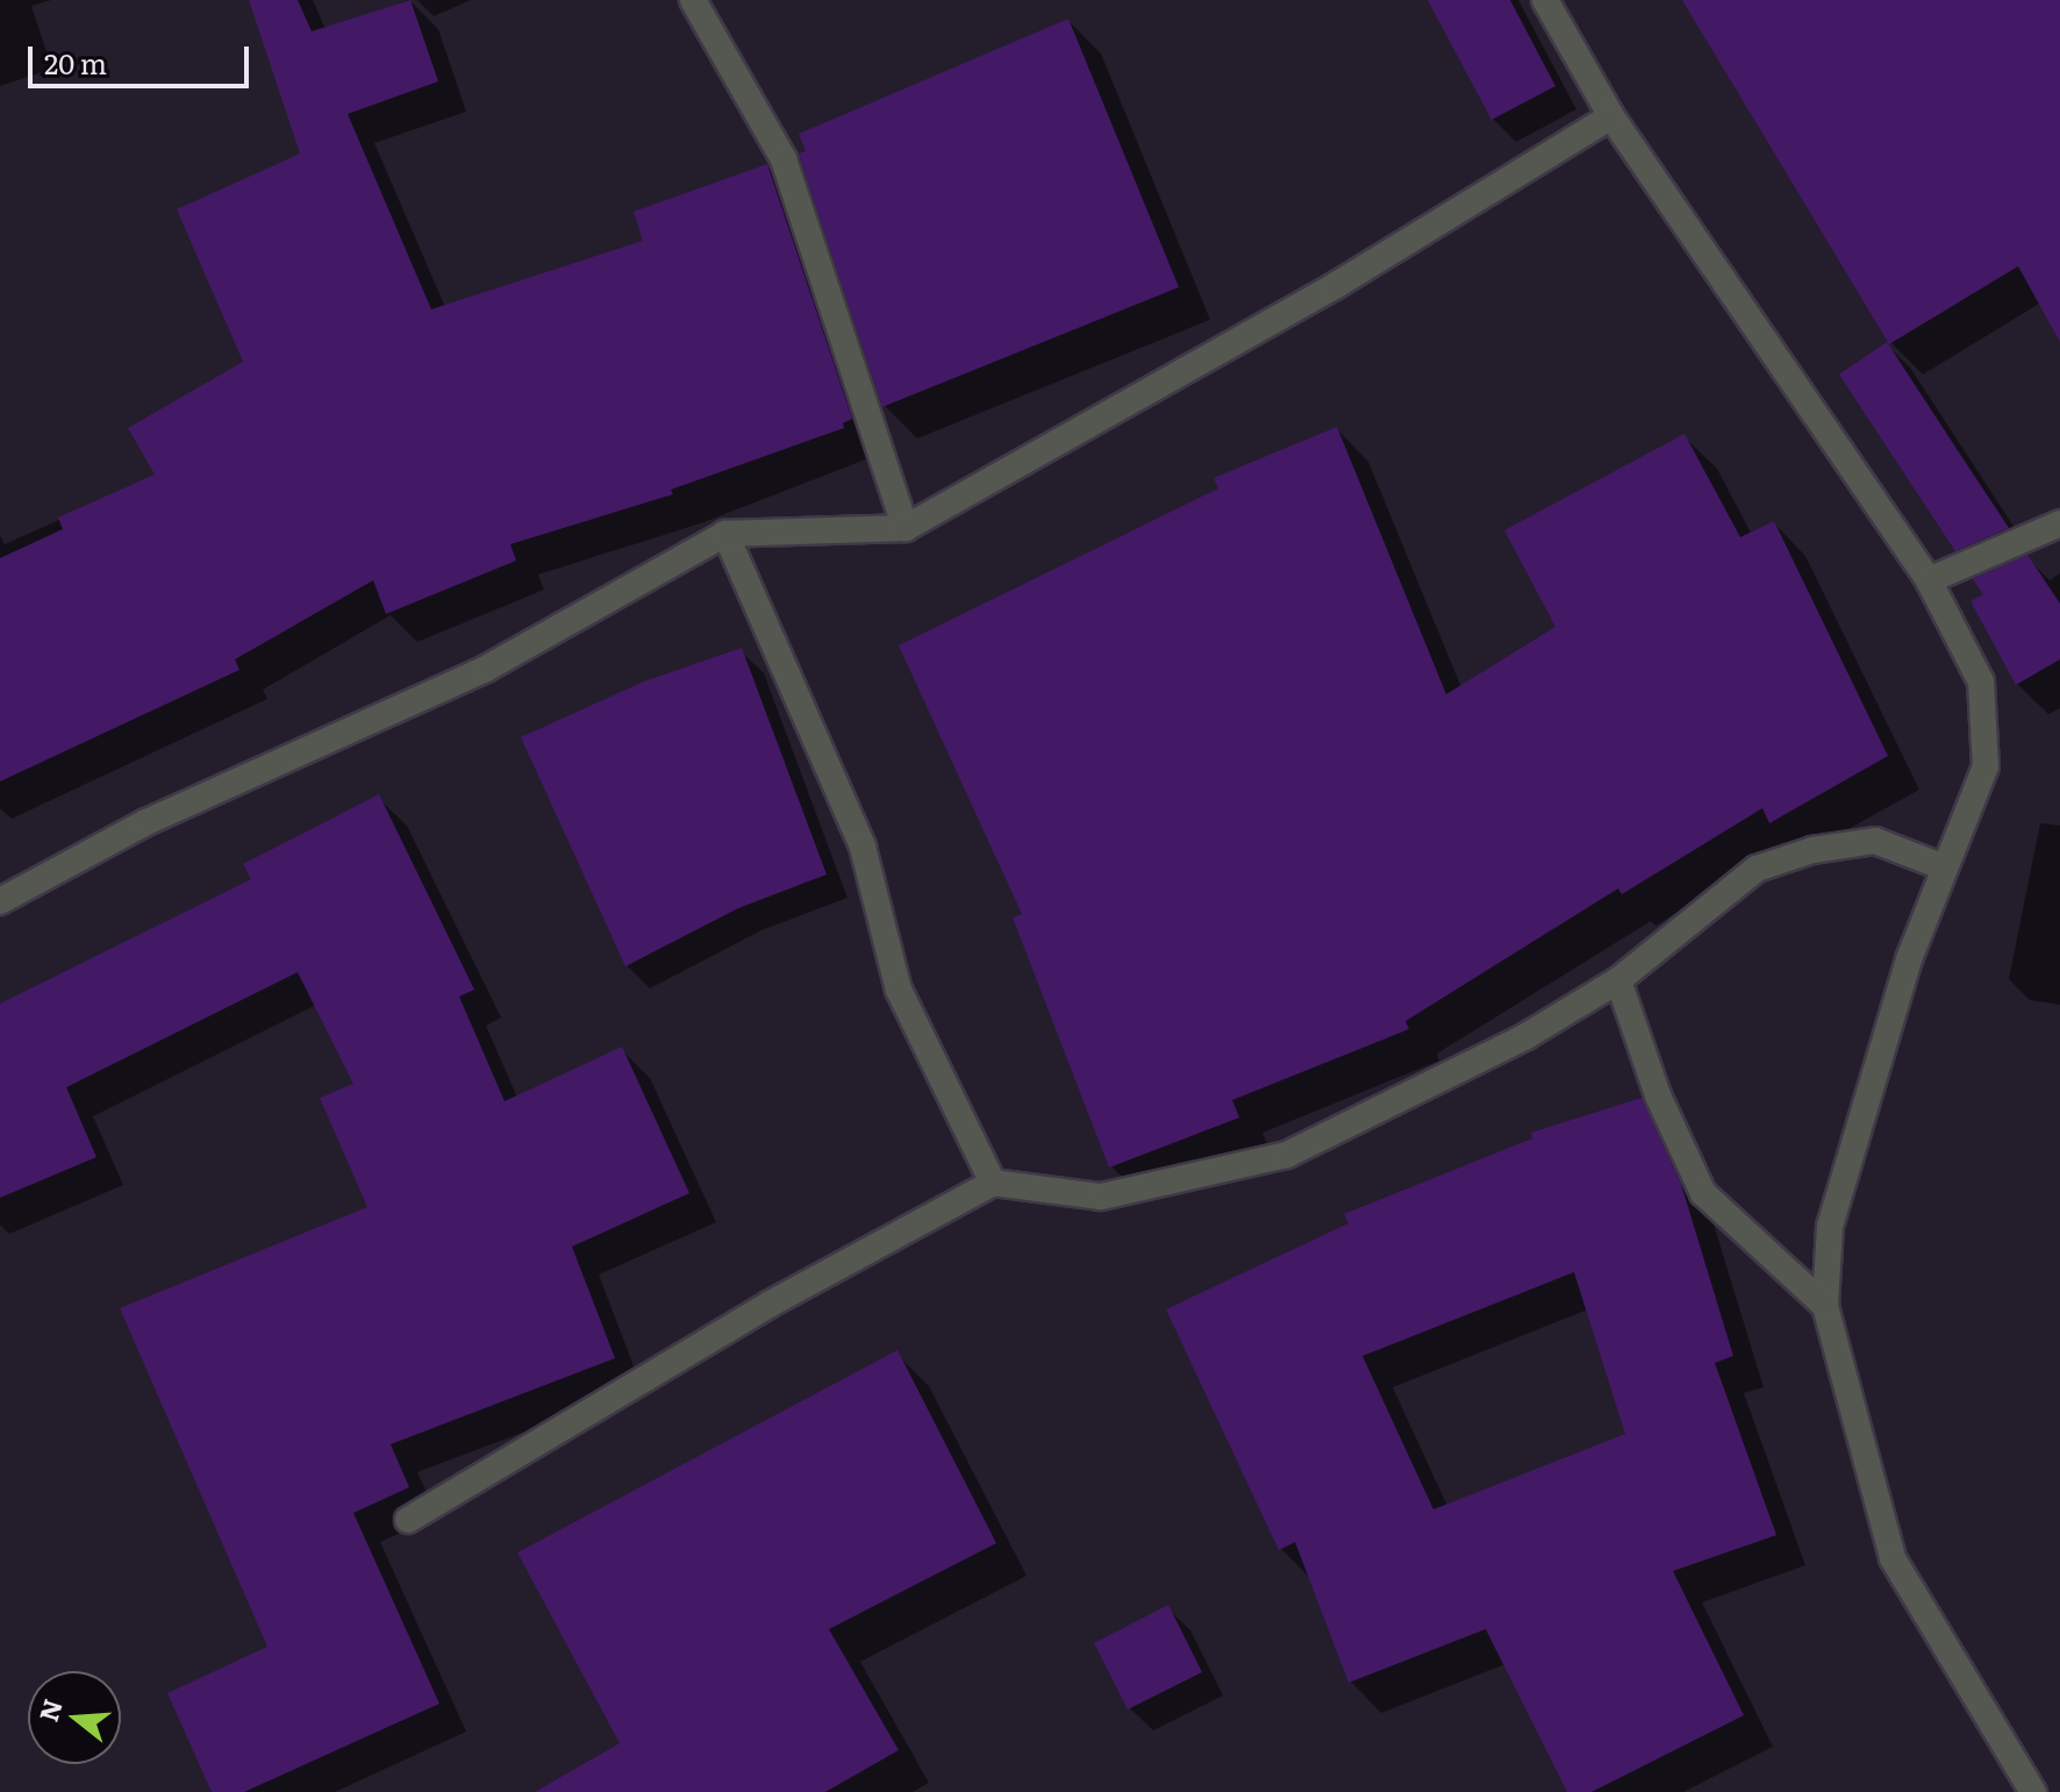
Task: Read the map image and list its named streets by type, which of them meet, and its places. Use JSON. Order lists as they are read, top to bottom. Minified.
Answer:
{"scale_bar":"20 m","north":"left"}
